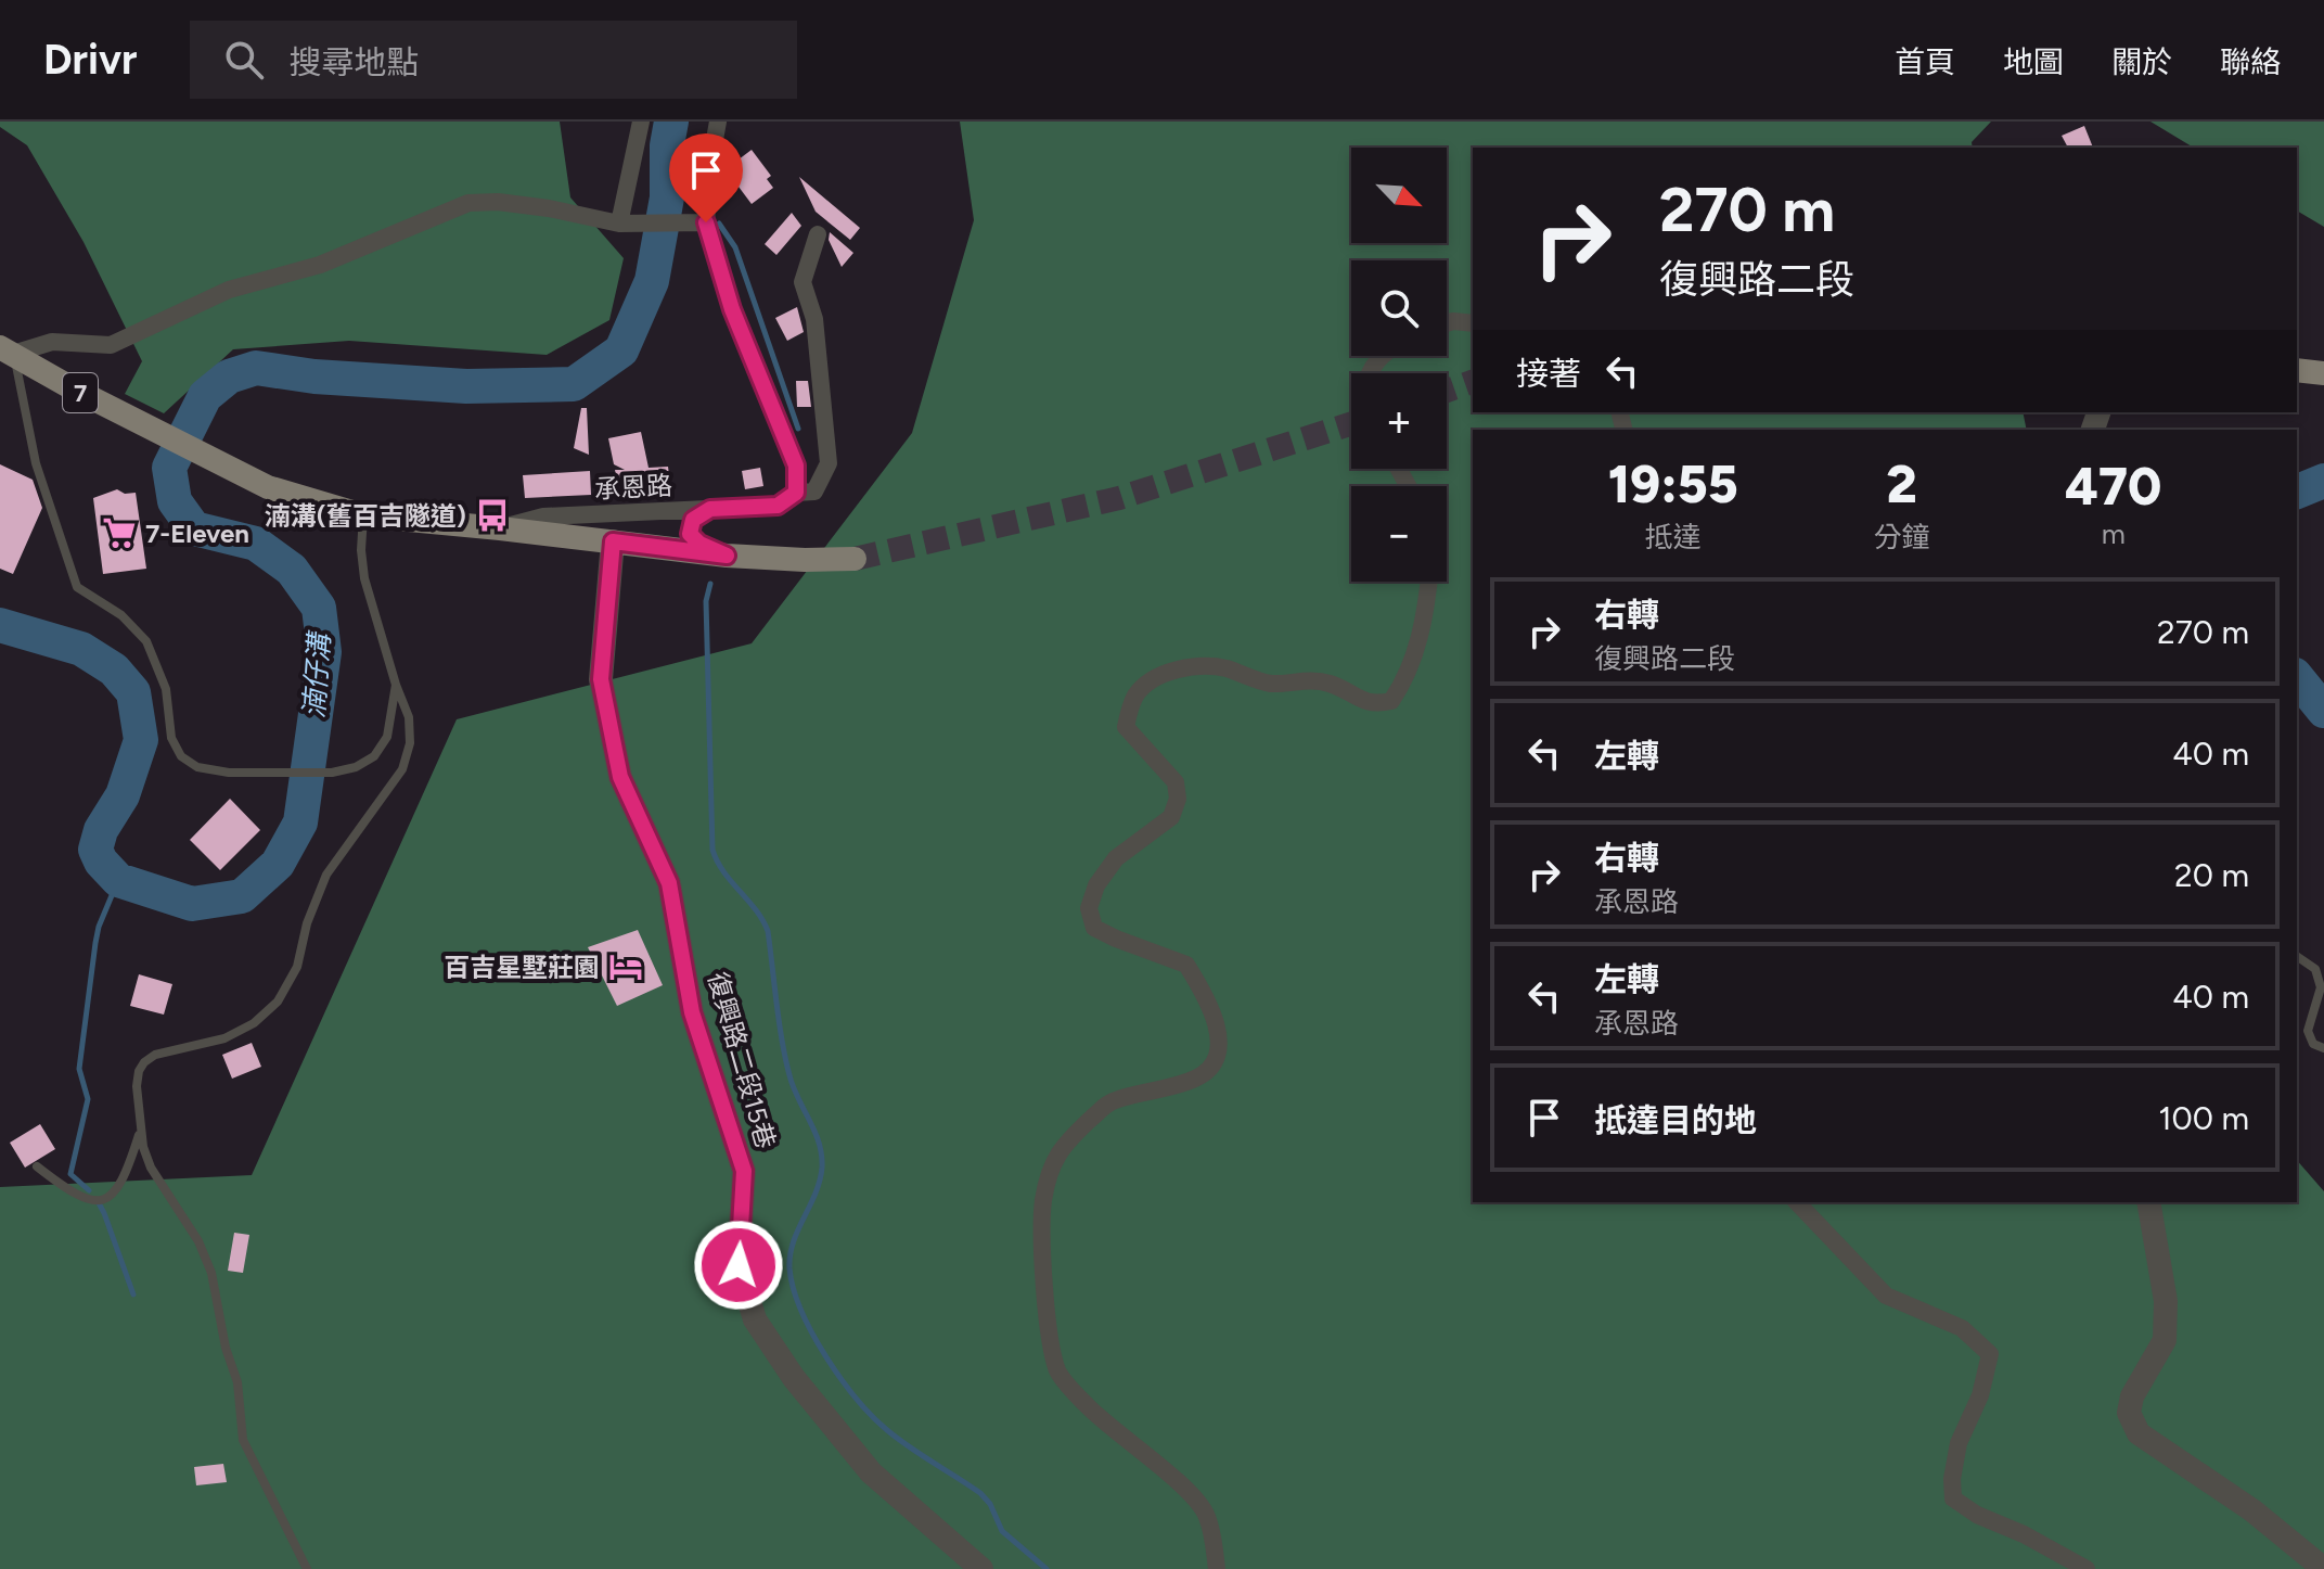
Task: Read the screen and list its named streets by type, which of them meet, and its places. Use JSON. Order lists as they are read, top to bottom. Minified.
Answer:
{"streets":{"main road":["7"],"street":["承恩路","復興路二段15巷"]},"crossings":[["7","承恩路"],["7","復興路二段15巷"]],"water":["湳仔溝"],"places":{"bus stop":["湳溝(舊百吉隧道)"],"supermarket":["7-Eleven"],"hotel":["百吉星墅莊園"]},"north":"bottom right","page":{"header":"Drivr","search":"搜尋地點","nav":["首頁","地圖","關於","聯絡"],"map_buttons":["+","−"],"turn":["270 m","復興路二段"],"then":"接著","eta":["19:55","抵達","2","分鐘","470","m"],"list":[{"name":"右轉","note":"復興路二段","value":"270 m"},{"name":"左轉","value":"40 m"},{"name":"右轉","note":"承恩路","value":"20 m"},{"name":"左轉","note":"承恩路","value":"40 m"},{"name":"抵達目的地","value":"100 m"}]}}
